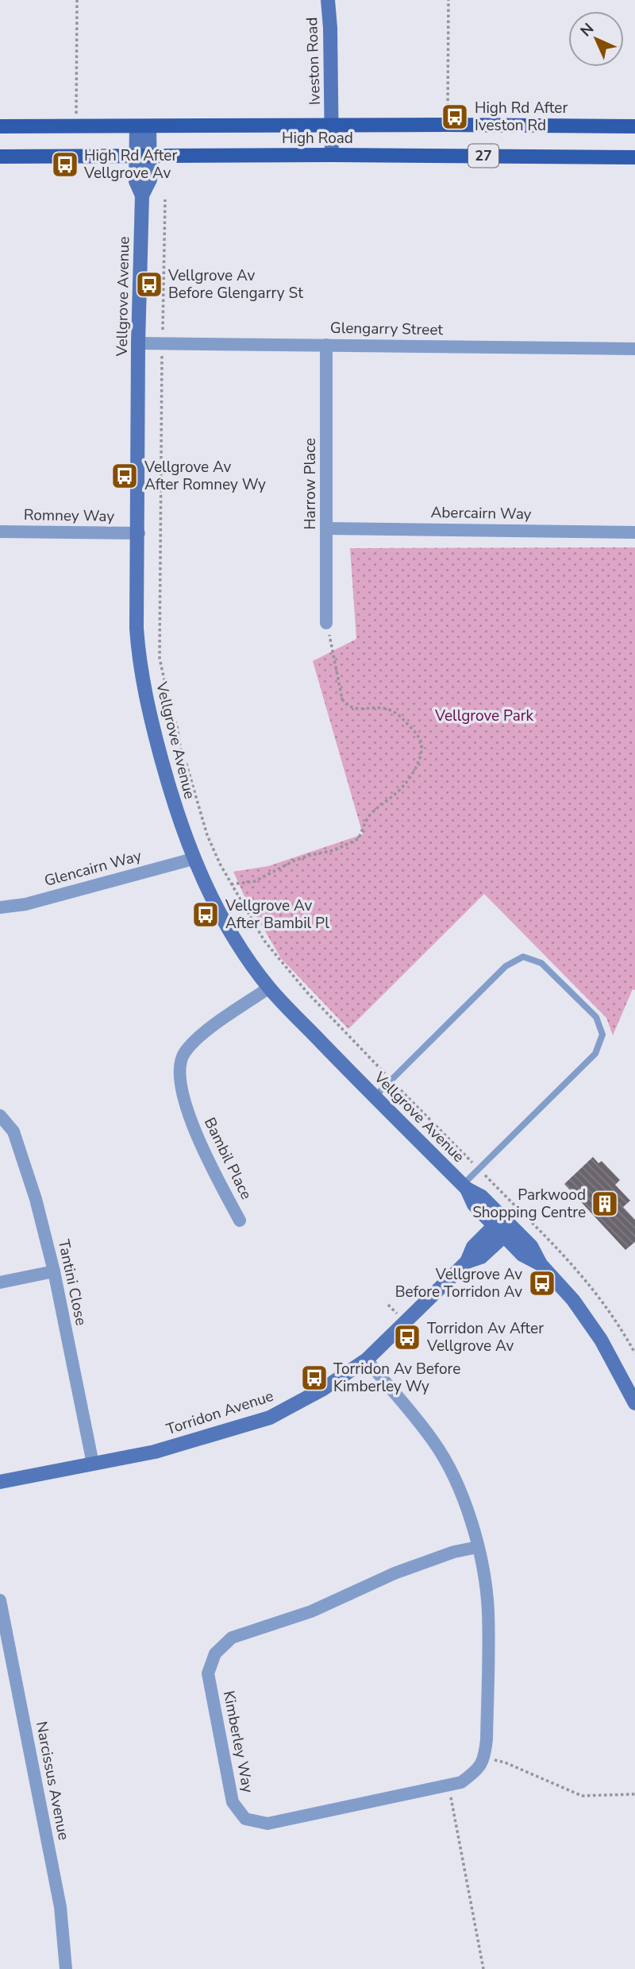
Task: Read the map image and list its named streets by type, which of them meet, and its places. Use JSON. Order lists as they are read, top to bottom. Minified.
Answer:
{"streets":{"main road":["High Road","27"],"street":["Iveston Road","Vellgrove Avenue","Glengarry Street","Harrow Place","Abercairn Way","Romney Way","Glencairn Way","Bambil Place","Tantini Close","Torridon Avenue","Kimberley Way","Narcissus Avenue"]},"crossings":[["Iveston Road","High Road"],["High Road","Vellgrove Avenue"],["Vellgrove Avenue","Glengarry Street"],["Vellgrove Avenue","Romney Way"],["Vellgrove Avenue","Glencairn Way"],["Vellgrove Avenue","Bambil Place"],["Vellgrove Avenue","Torridon Avenue"],["Glengarry Street","Harrow Place"],["Harrow Place","Abercairn Way"],["Tantini Close","Torridon Avenue"]],"parks":["Vellgrove Park"],"places":{"bus stop":["High Rd After Iveston Rd","High Rd After Vellgrove Av","Vellgrove Av Before Glengarry St","Vellgrove Av After Romney Wy","Vellgrove Av After Bambil Pl","Vellgrove Av Before Torridon Av","Torridon Av After Vellgrove Av","Torridon Av Before Kimberley Wy"],"building":["Parkwood Shopping Centre"]},"north":"top left"}
